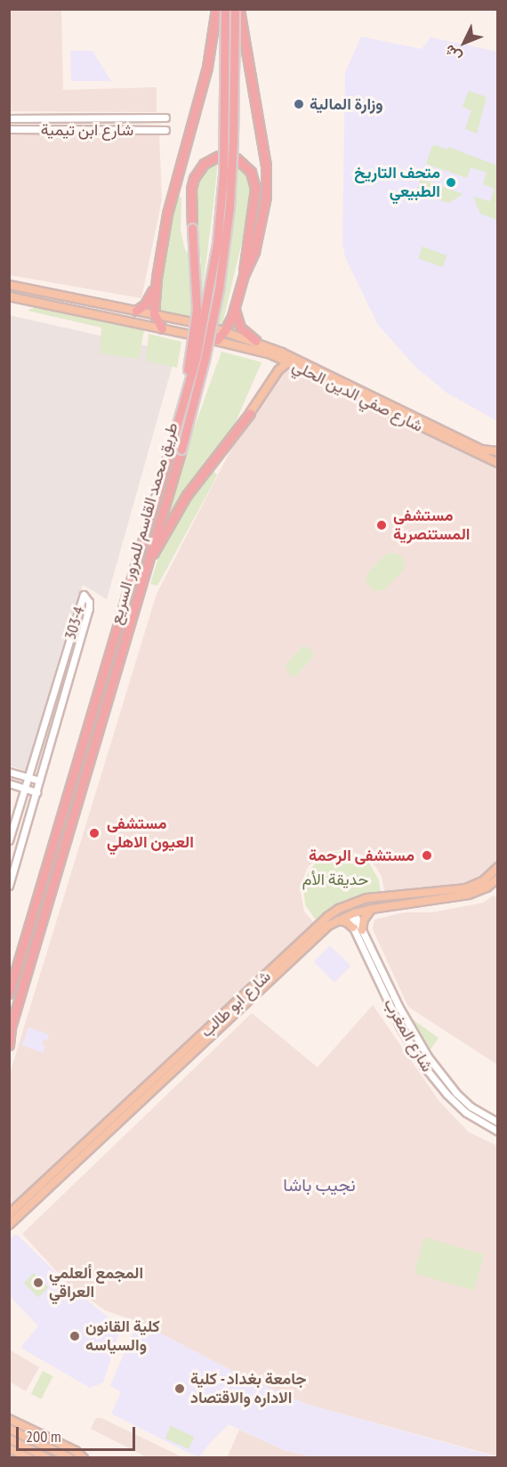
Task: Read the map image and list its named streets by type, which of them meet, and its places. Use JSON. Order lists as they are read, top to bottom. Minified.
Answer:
{"streets":{"highway":["طريق محمد القاسم للمرور السريع"],"main road":["شارع صفي الدين الحلي","شارع ابو طالب"],"street":["شارع ابن تيمية","303-4","شارع المغرب"]},"crossings":[["شارع ابو طالب","شارع المغرب"]],"districts":["نجيب باشا"],"parks":["حديقة الأم"],"places":["وزارة المالية","متحف التاريخ الطبيعي","مستشفى المستنصرية","مستشفى العيون الاهلي","مستشفى الرحمة","المجمع ألعلمي العراقي","كلية القانون والسياسه","جامعة بغداد - كلية الاداره والاقتصاد"],"scale_bar":"200 m","north":"bottom left"}
